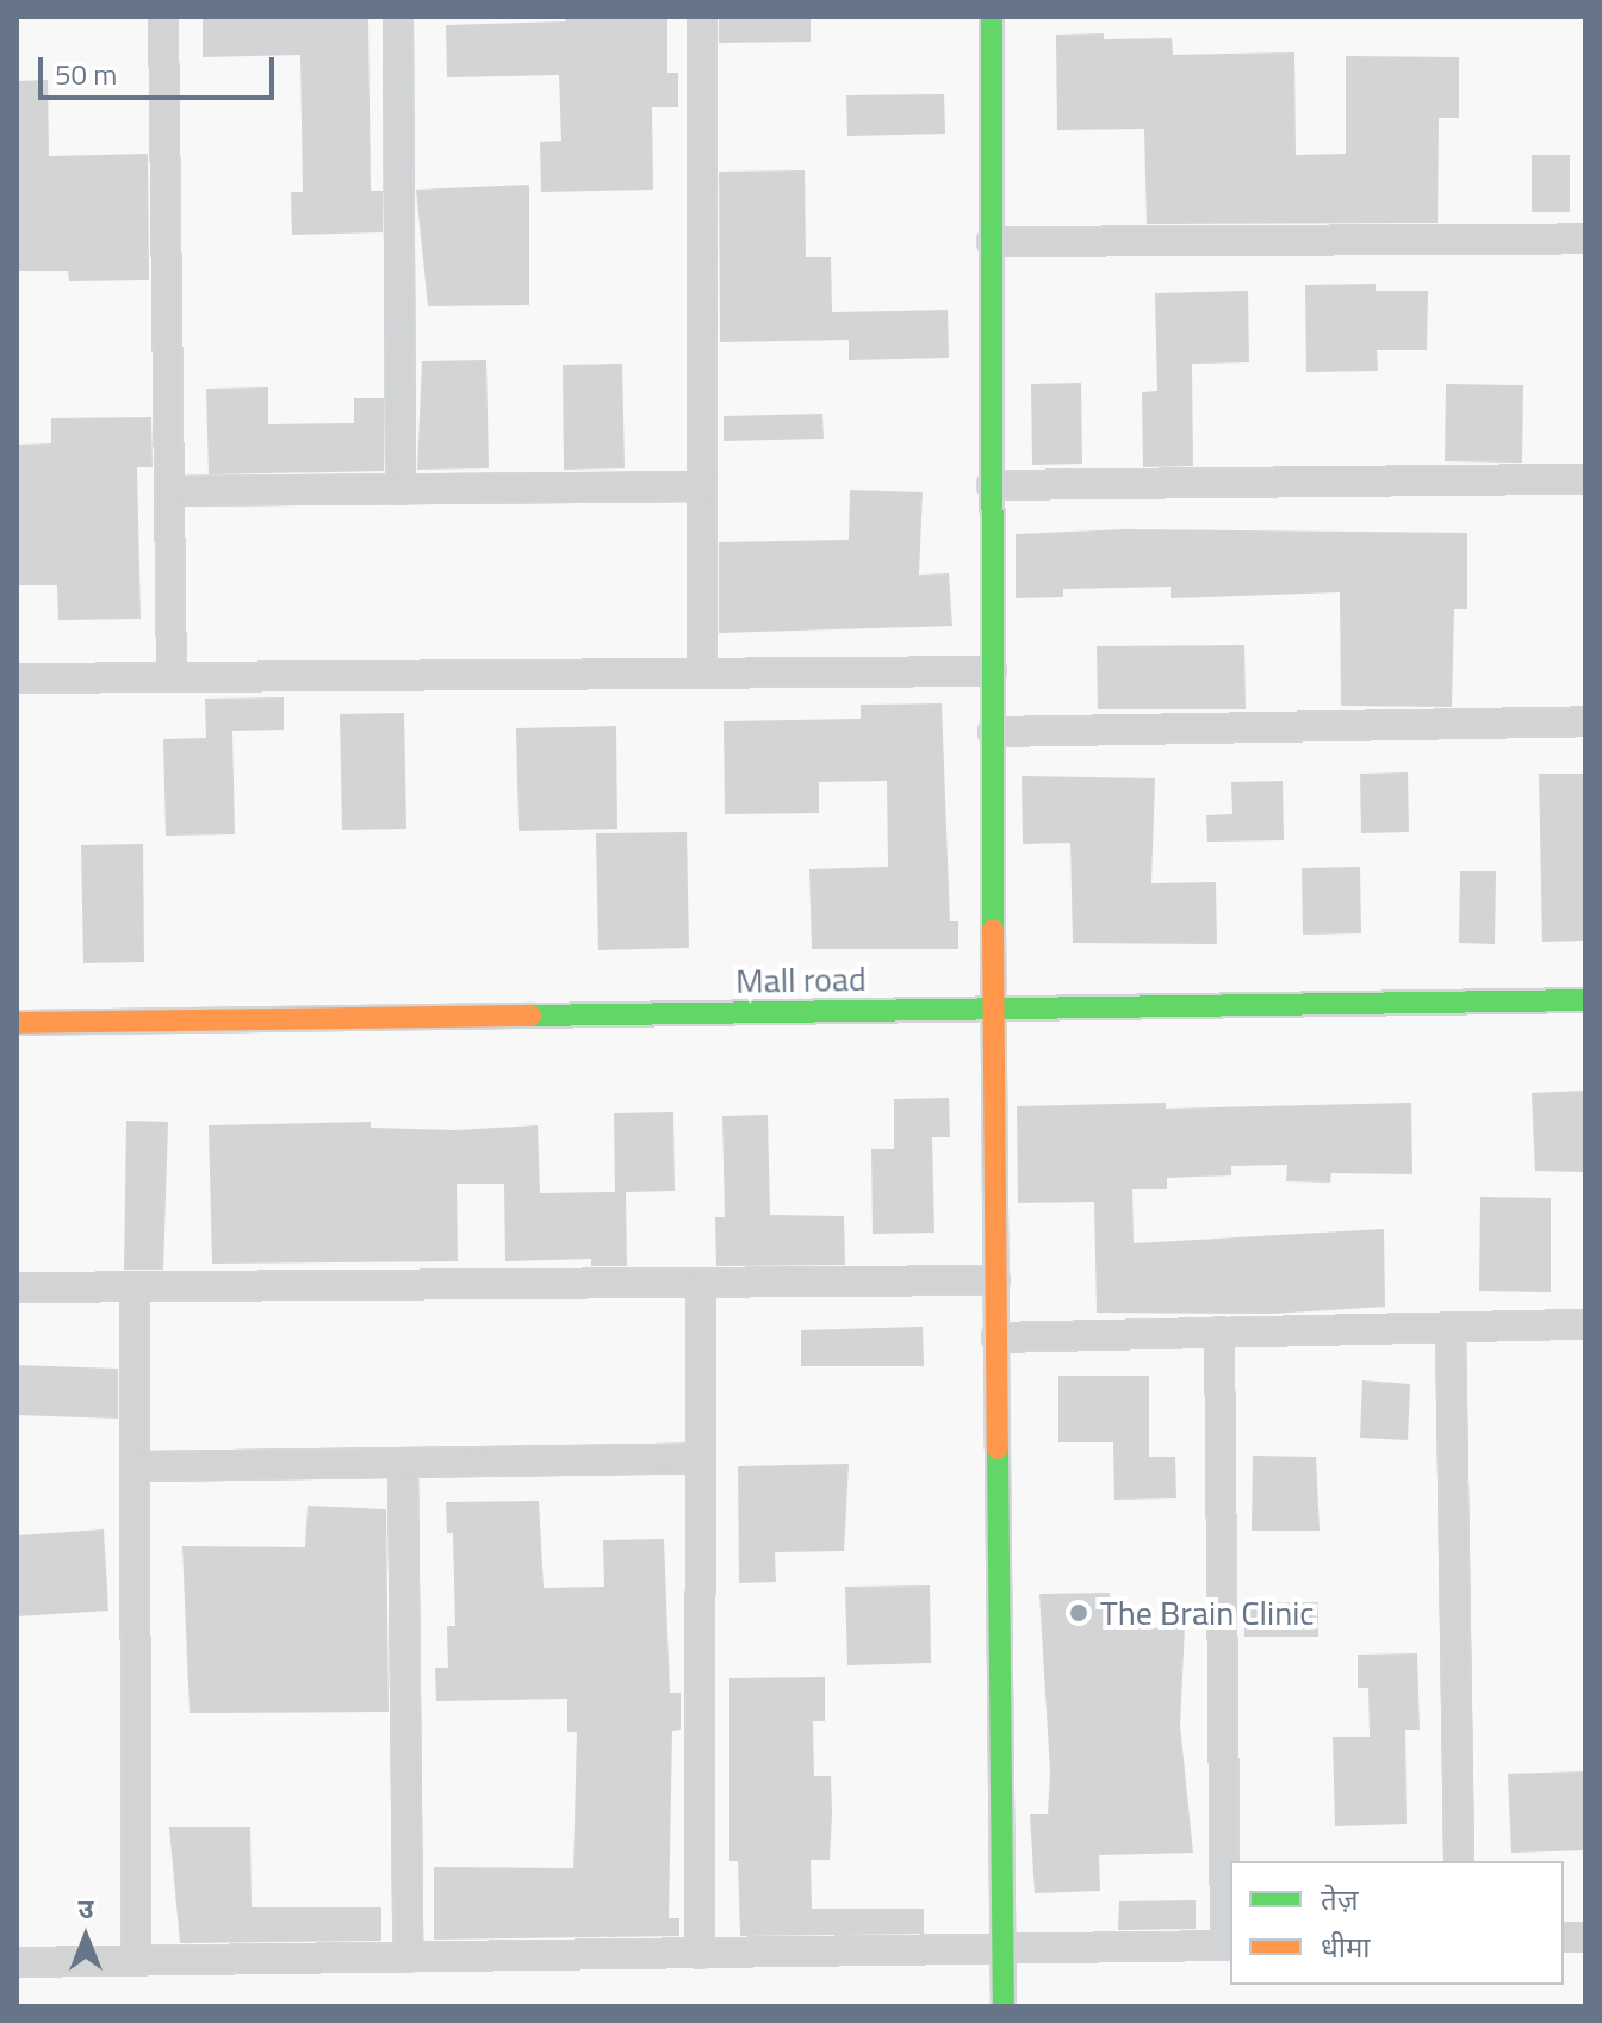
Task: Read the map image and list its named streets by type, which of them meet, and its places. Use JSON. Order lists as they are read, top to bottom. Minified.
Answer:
{"streets":{"street":["Mall road"]},"places":["The Brain Clinic"],"legend":["तेज़","धीमा"],"scale_bar":"50 m","north":"top"}
